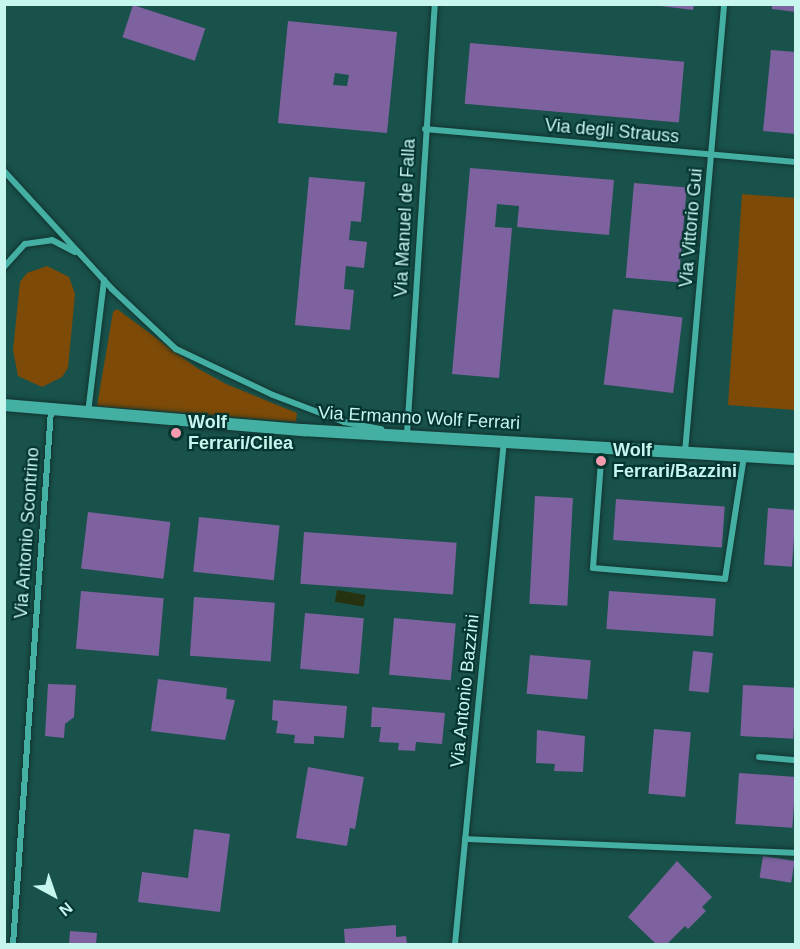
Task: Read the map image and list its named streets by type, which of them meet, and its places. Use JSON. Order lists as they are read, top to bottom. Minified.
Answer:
{"streets":{"street":["Via degli Strauss","Via Manuel de Falla","Via Vittorio Gui","Via Ermanno Wolf Ferrari","Via Antonio Scontrino","Via Antonio Bazzini"]},"crossings":[["Via degli Strauss","Via Manuel de Falla"],["Via degli Strauss","Via Vittorio Gui"],["Via Manuel de Falla","Via Ermanno Wolf Ferrari"],["Via Vittorio Gui","Via Ermanno Wolf Ferrari"],["Via Ermanno Wolf Ferrari","Via Antonio Scontrino"],["Via Ermanno Wolf Ferrari","Via Antonio Bazzini"]],"places":["Wolf Ferrari/Cilea","Wolf Ferrari/Bazzini"],"north":"bottom right"}
